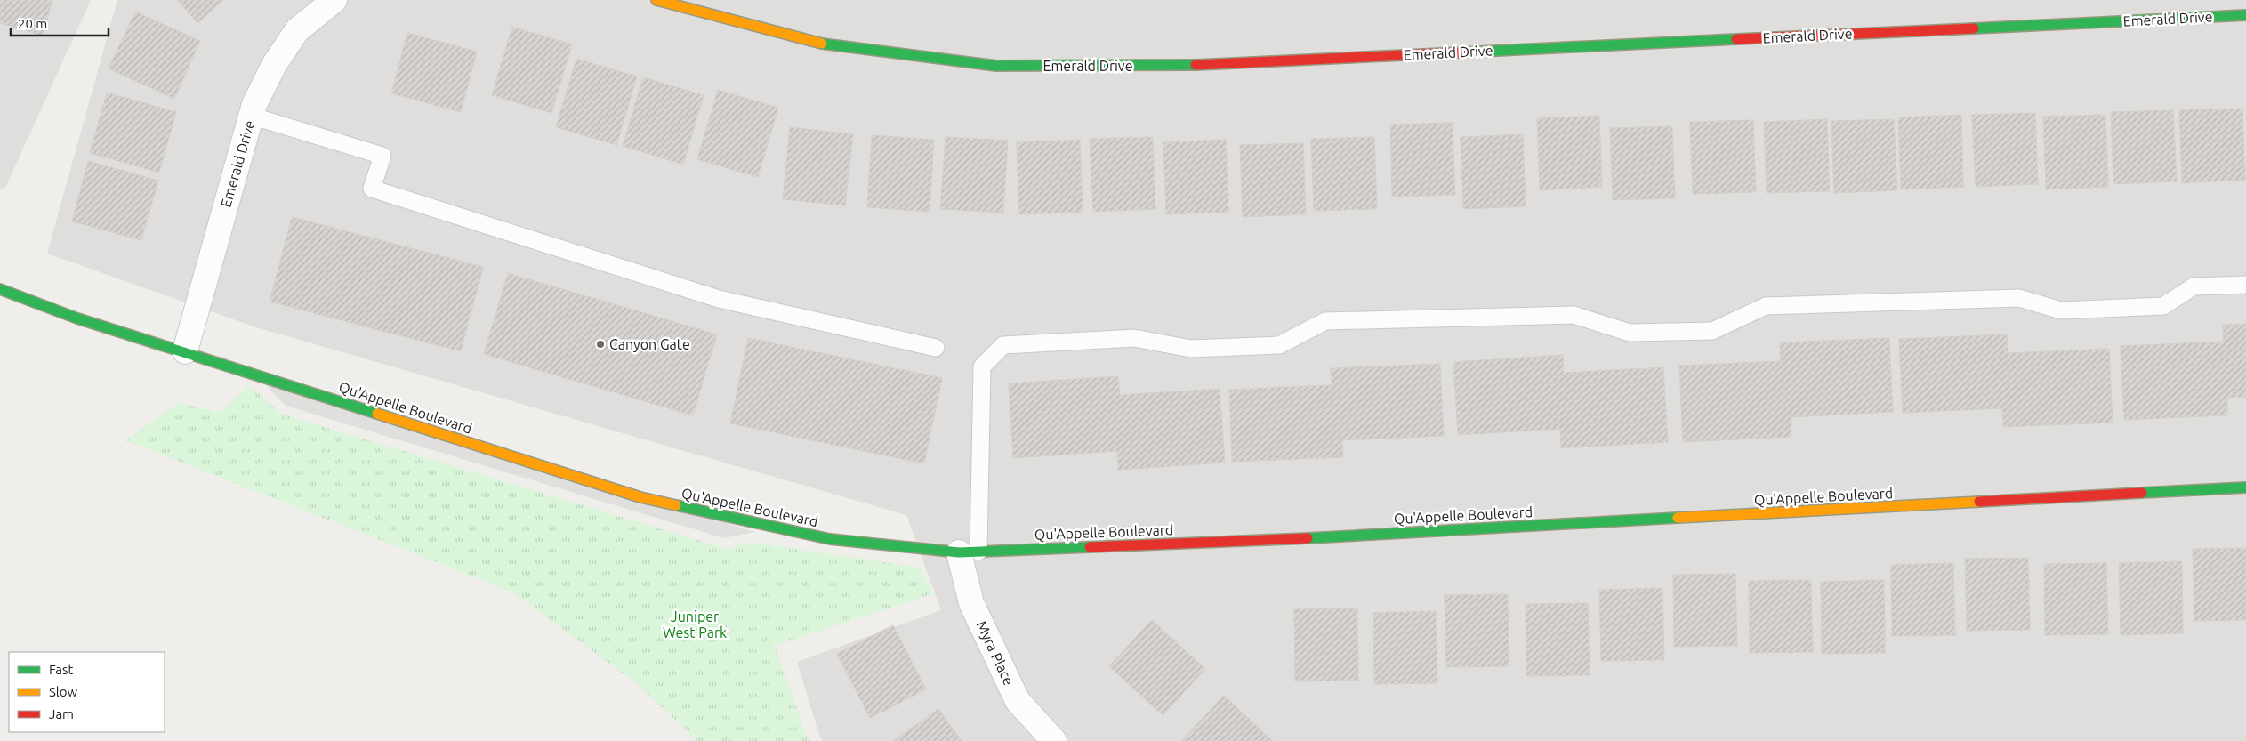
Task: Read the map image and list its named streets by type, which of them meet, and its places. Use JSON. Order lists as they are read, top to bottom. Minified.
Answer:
{"streets":{"street":["Emerald Drive","Qu'Appelle Boulevard","Myra Place"]},"crossings":[["Emerald Drive","Qu'Appelle Boulevard"],["Qu'Appelle Boulevard","Myra Place"]],"parks":["Juniper West Park"],"places":["Canyon Gate"],"legend":["Fast","Slow","Jam"],"scale_bar":"20 m"}
